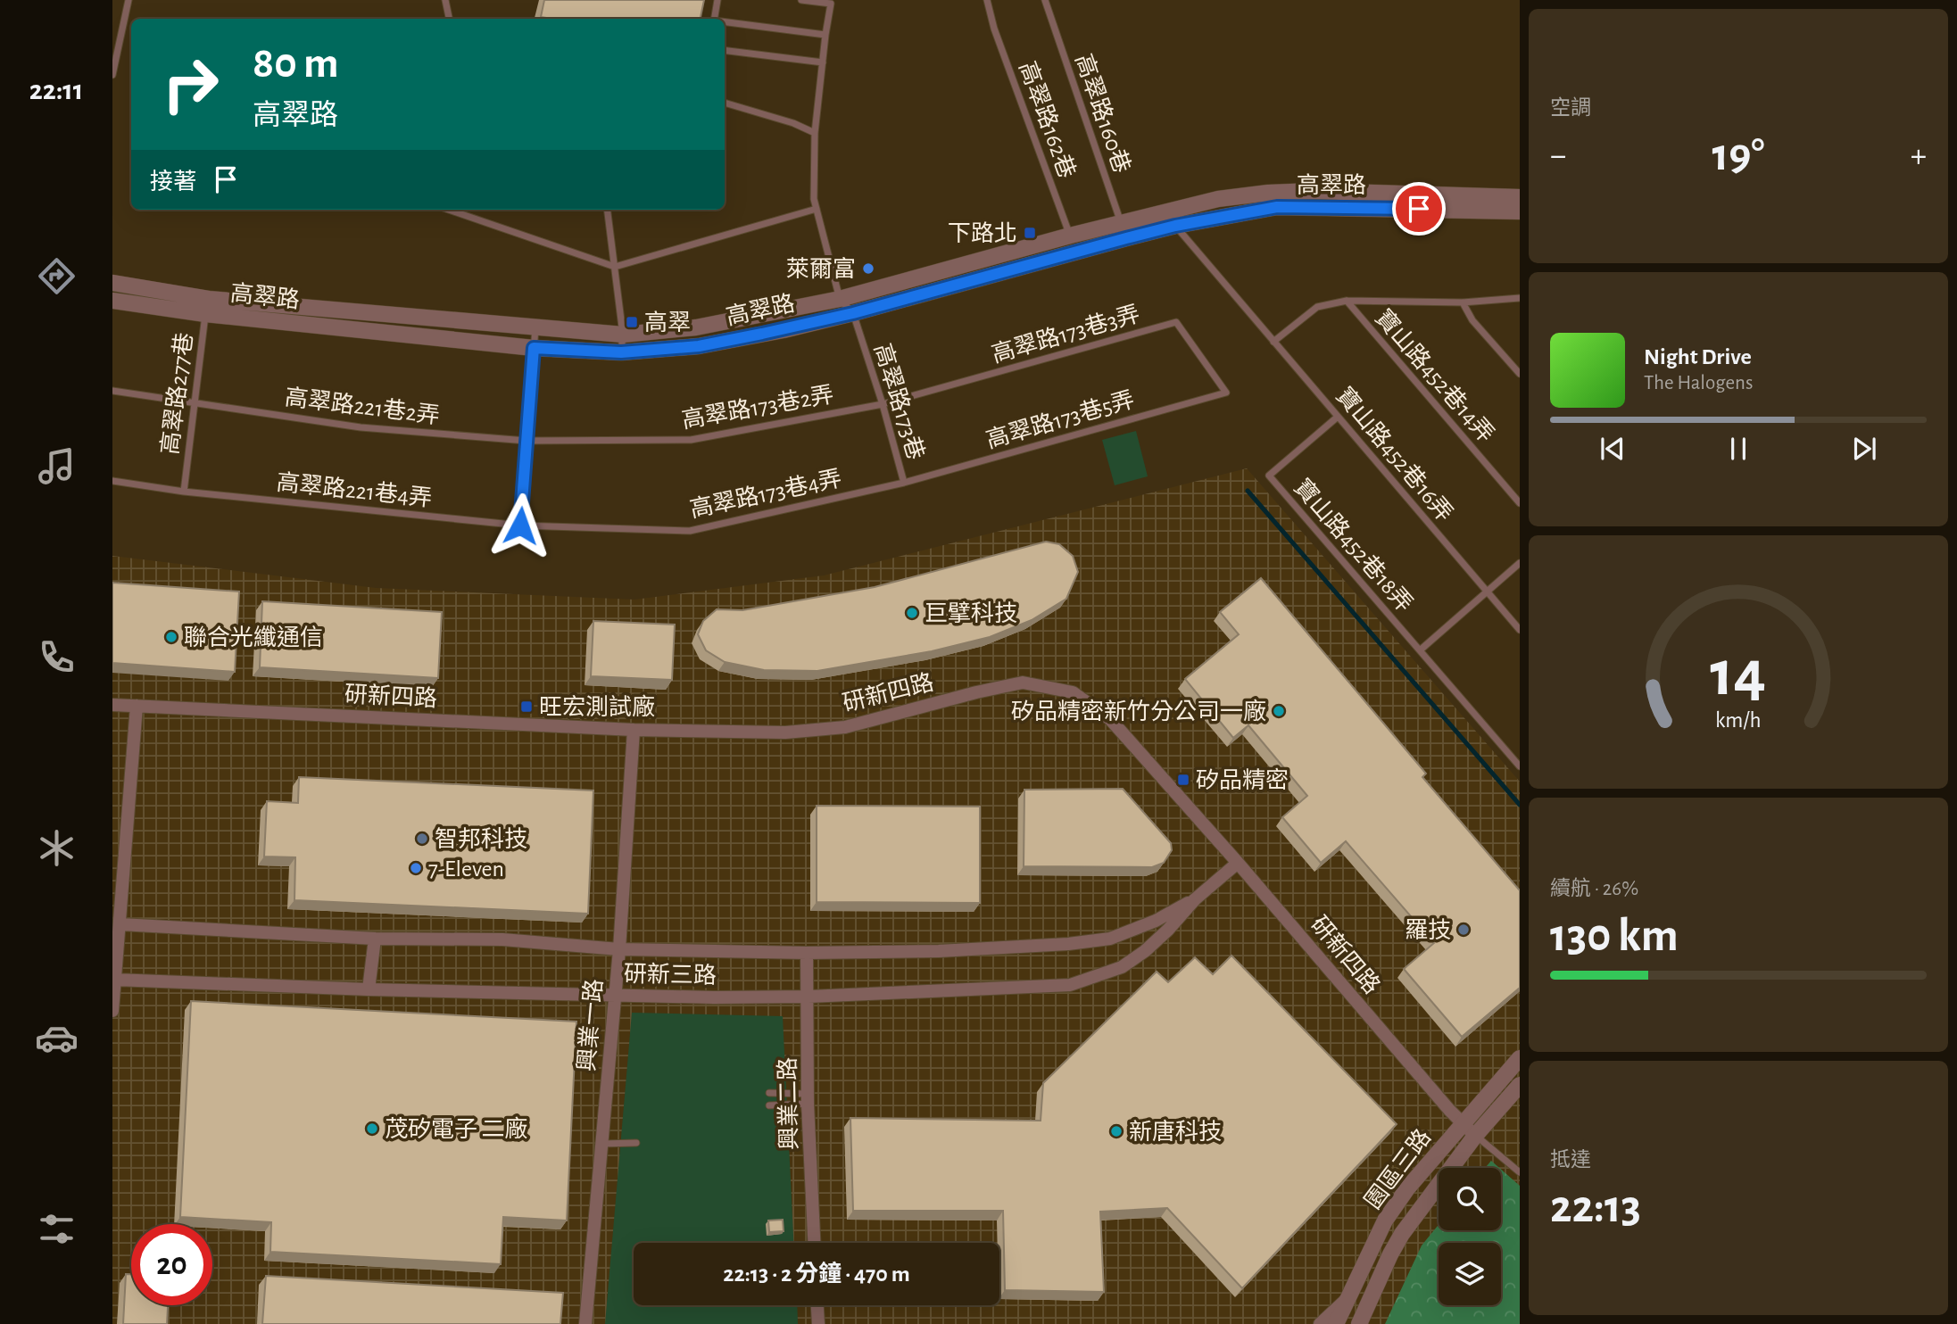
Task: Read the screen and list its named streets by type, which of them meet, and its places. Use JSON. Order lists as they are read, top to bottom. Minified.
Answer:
{"streets":{"street":["高翠路","研新四路","研新三路","興業一路","興業二路","園區三路"],"lane":["高翠路160巷","高翠路162巷","高翠路173巷3弄","寶山路452巷14弄","高翠路277巷","高翠路173巷","高翠路221巷2弄","高翠路173巷2弄","高翠路173巷5弄","寶山路452巷16弄","高翠路221巷4弄","高翠路173巷4弄","寶山路452巷18弄"]},"crossings":[["高翠路160巷","高翠路"],["高翠路162巷","高翠路"],["高翠路","高翠路277巷"],["高翠路","高翠路173巷"],["高翠路","寶山路452巷16弄"],["高翠路173巷3弄","高翠路173巷"],["高翠路173巷3弄","高翠路173巷2弄"],["高翠路173巷3弄","高翠路173巷5弄"],["高翠路277巷","高翠路221巷2弄"],["高翠路277巷","高翠路221巷4弄"],["高翠路173巷","高翠路173巷2弄"],["高翠路173巷","高翠路173巷5弄"],["高翠路173巷","高翠路173巷4弄"],["高翠路221巷2弄","高翠路173巷2弄"],["高翠路173巷5弄","高翠路173巷4弄"],["寶山路452巷16弄","寶山路452巷18弄"],["高翠路221巷4弄","高翠路173巷4弄"],["研新四路","研新三路"],["研新四路","興業一路"],["研新四路","園區三路"],["研新三路","興業一路"],["研新三路","興業二路"]],"places":{"transit":["下路北","高翠","旺宏測試廠","矽品精密"],"other":["萊爾富","巨擘科技","聯合光纖通信","矽品精密新竹分公司一廠","智邦科技","7-Eleven","羅技","茂矽電子 二廠","新唐科技"]},"page":{"tabs":"22:11","tile":["空調",["續航 · 26%","130 km"],["抵達","22:13"]],"turn":["80 m","高翠路"],"heat":["−","19°","+"],"then":"接著","song":["Night Drive","The Halogens"],"limit":"20","trip":"22:13 · 2 分鐘 · 470 m","gauge":["14","km/h"]}}
